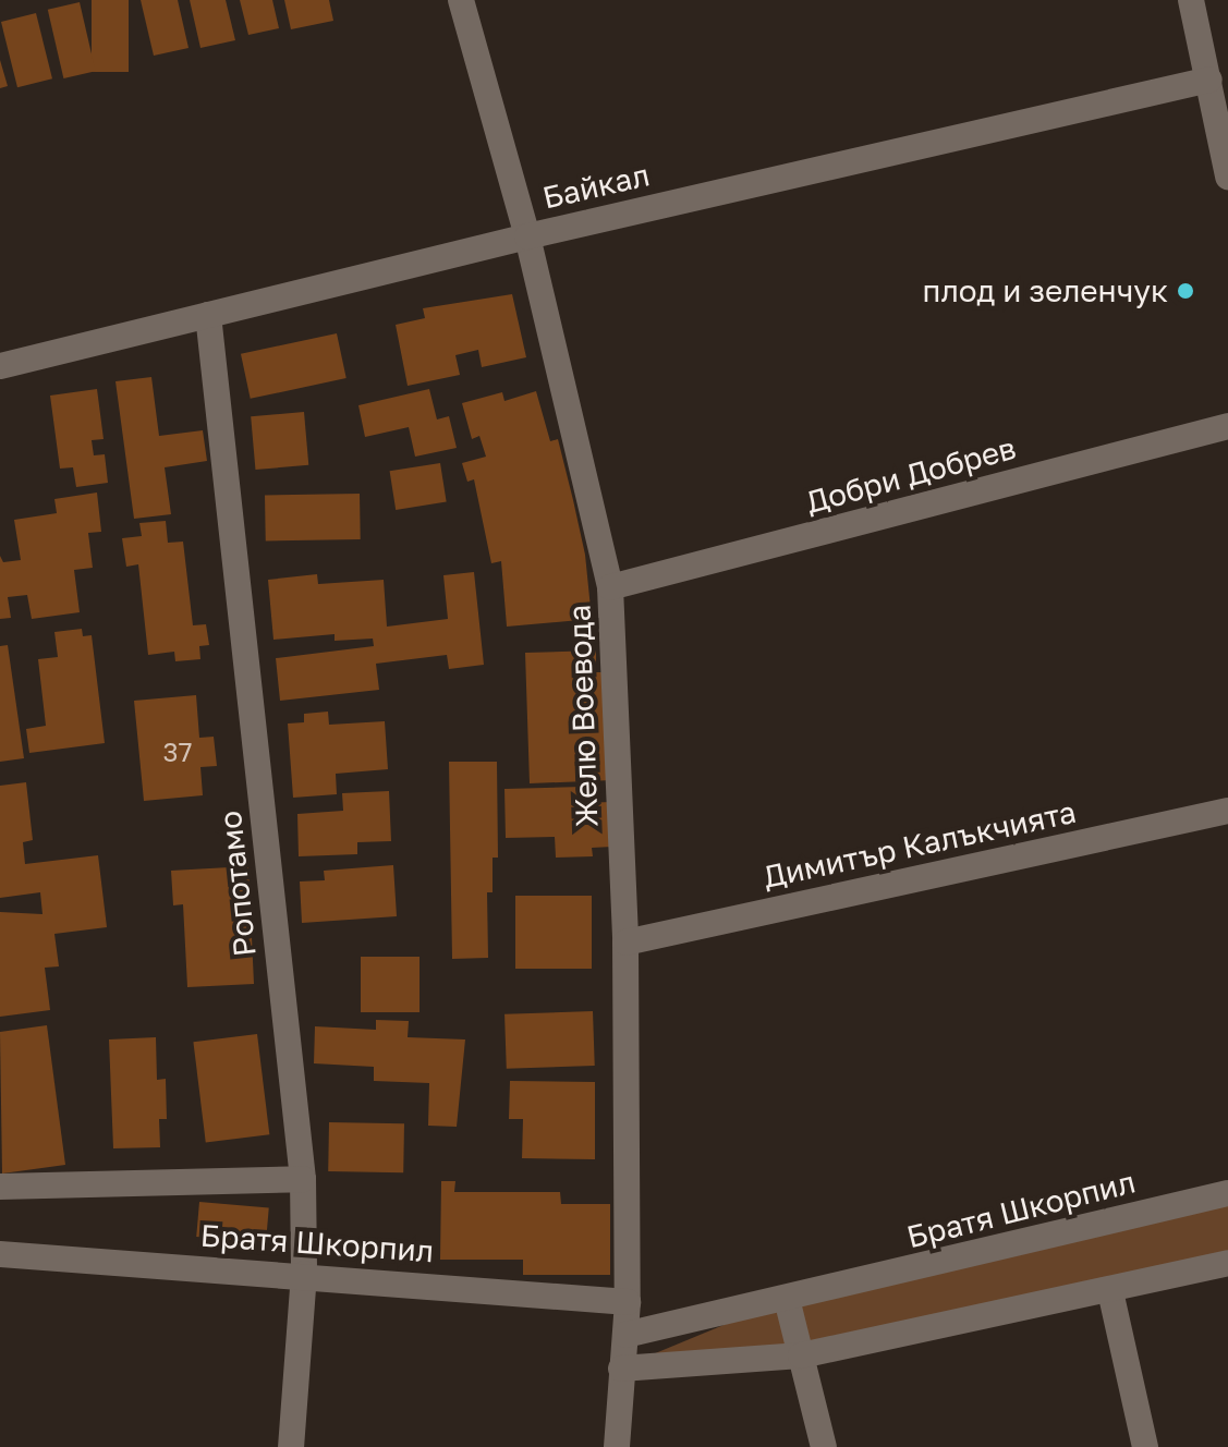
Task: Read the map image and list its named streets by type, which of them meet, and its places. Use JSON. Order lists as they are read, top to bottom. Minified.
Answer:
{"streets":{"street":["Байкал","Добри Добрев","Желю Воевода","Димитър Калъкчията","Ропотамо","Братя Шкорпил"]},"crossings":[["Байкал","Желю Воевода"],["Байкал","Ропотамо"],["Добри Добрев","Желю Воевода"],["Желю Воевода","Димитър Калъкчията"],["Желю Воевода","Братя Шкорпил"],["Ропотамо","Братя Шкорпил"]],"places":["плод и зеленчук"],"house_numbers":["37"]}
